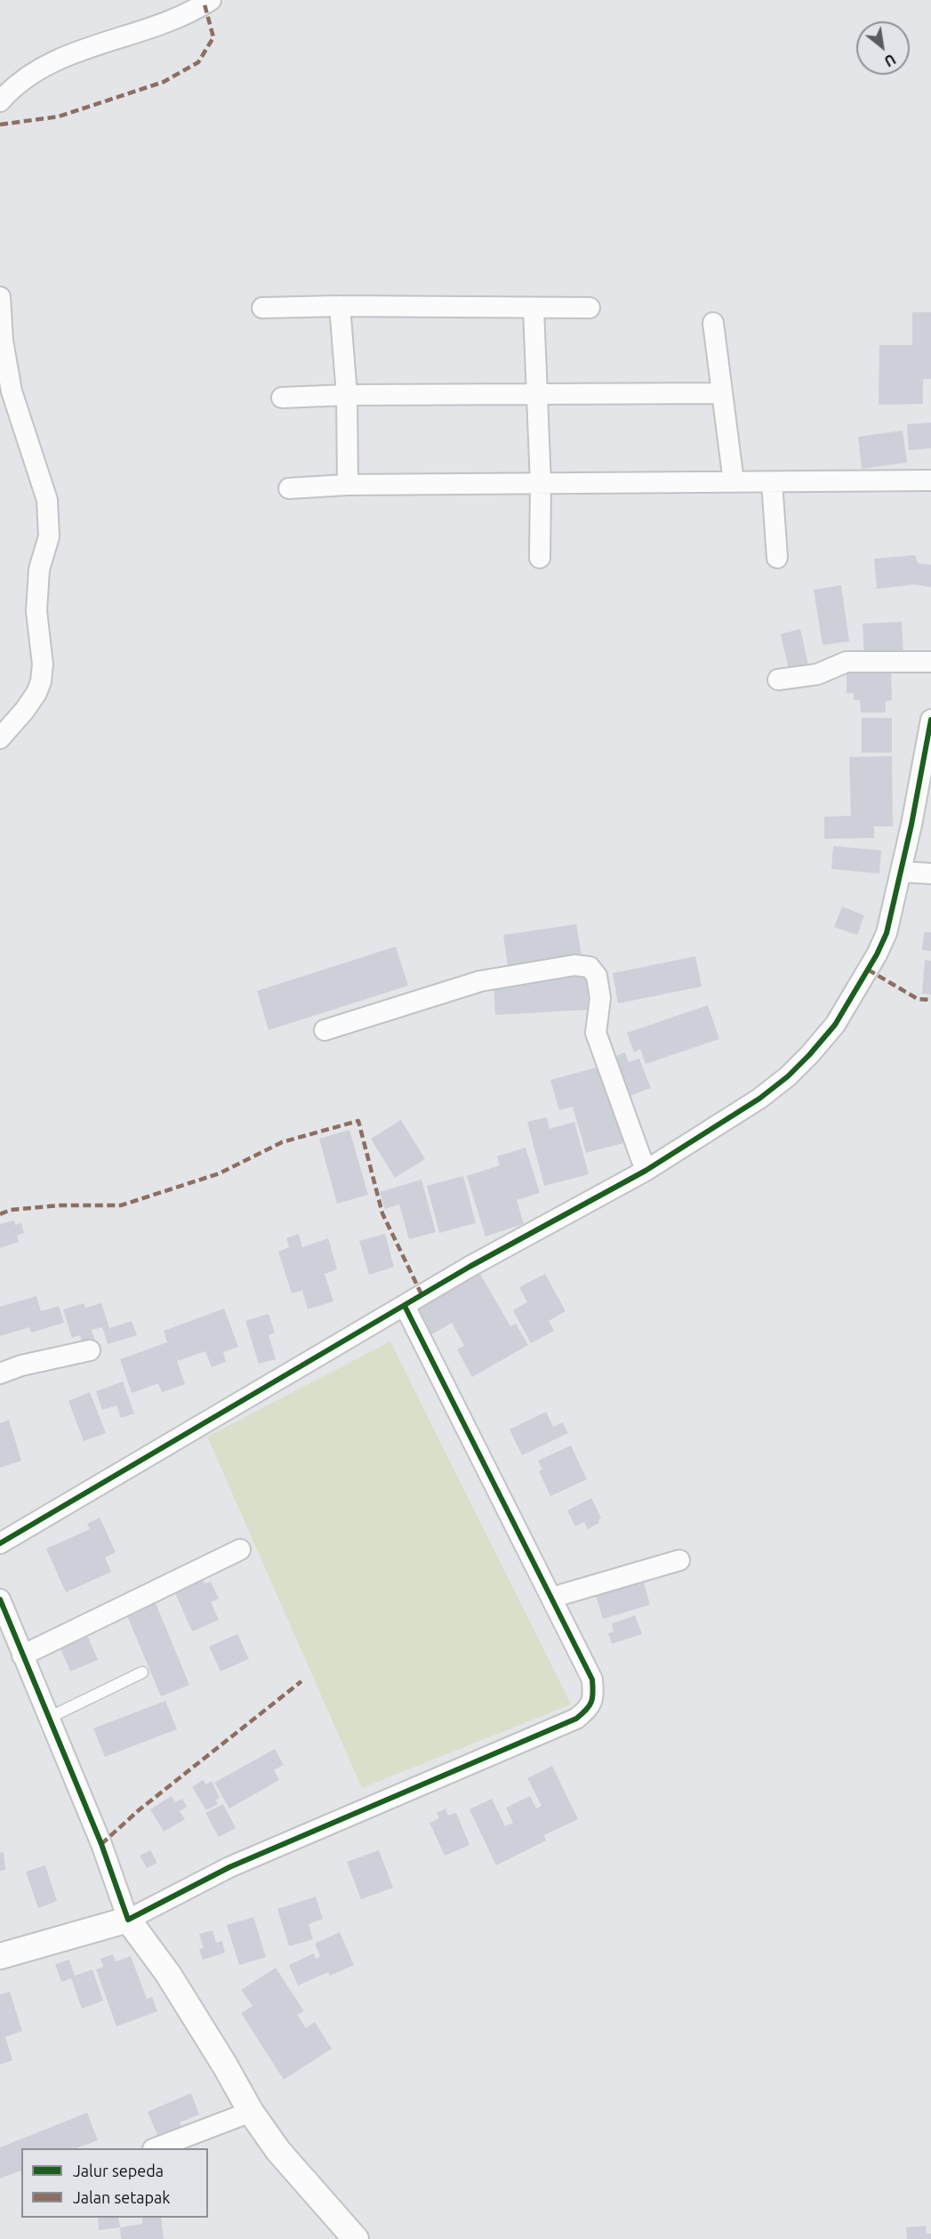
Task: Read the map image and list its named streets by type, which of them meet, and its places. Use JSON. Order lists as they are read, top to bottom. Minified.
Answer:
{"legend":["Jalur sepeda","Jalan setapak"],"north":"bottom right"}
